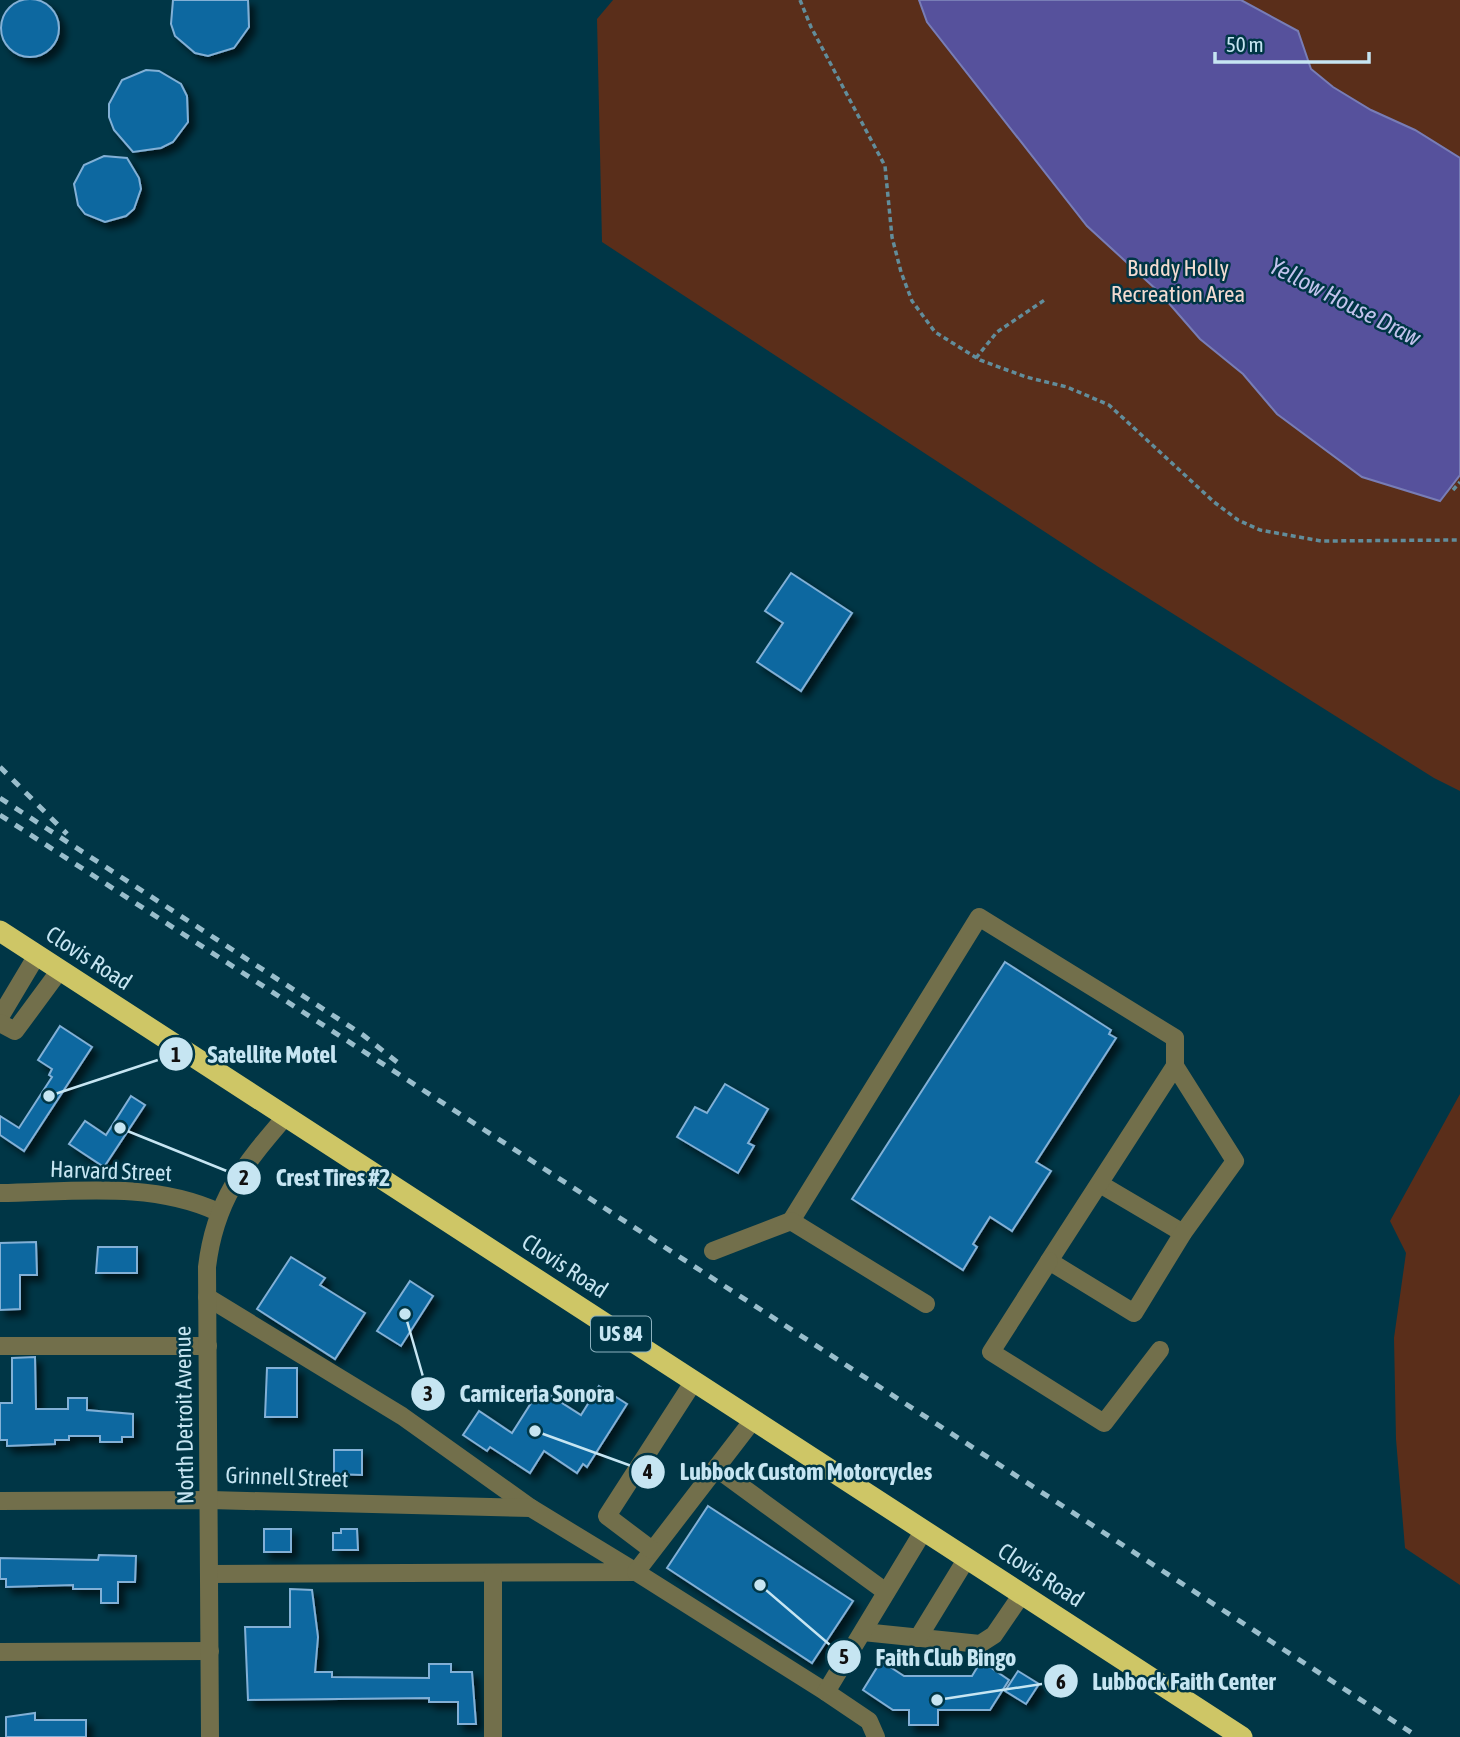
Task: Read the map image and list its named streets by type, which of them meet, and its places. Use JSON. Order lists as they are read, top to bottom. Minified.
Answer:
{"streets":{"highway":["Clovis Road","US 84"],"street":["Harvard Street","North Detroit Avenue","Grinnell Street"]},"crossings":[["Clovis Road","North Detroit Avenue"],["Harvard Street","North Detroit Avenue"],["North Detroit Avenue","Grinnell Street"]],"water":["Yellow House Draw"],"parks":["Buddy Holly Recreation Area"],"places":["Satellite Motel","Crest Tires #2","Carniceria Sonora","Lubbock Custom Motorcycles","Faith Club Bingo","Lubbock Faith Center"],"scale_bar":"50 m"}
